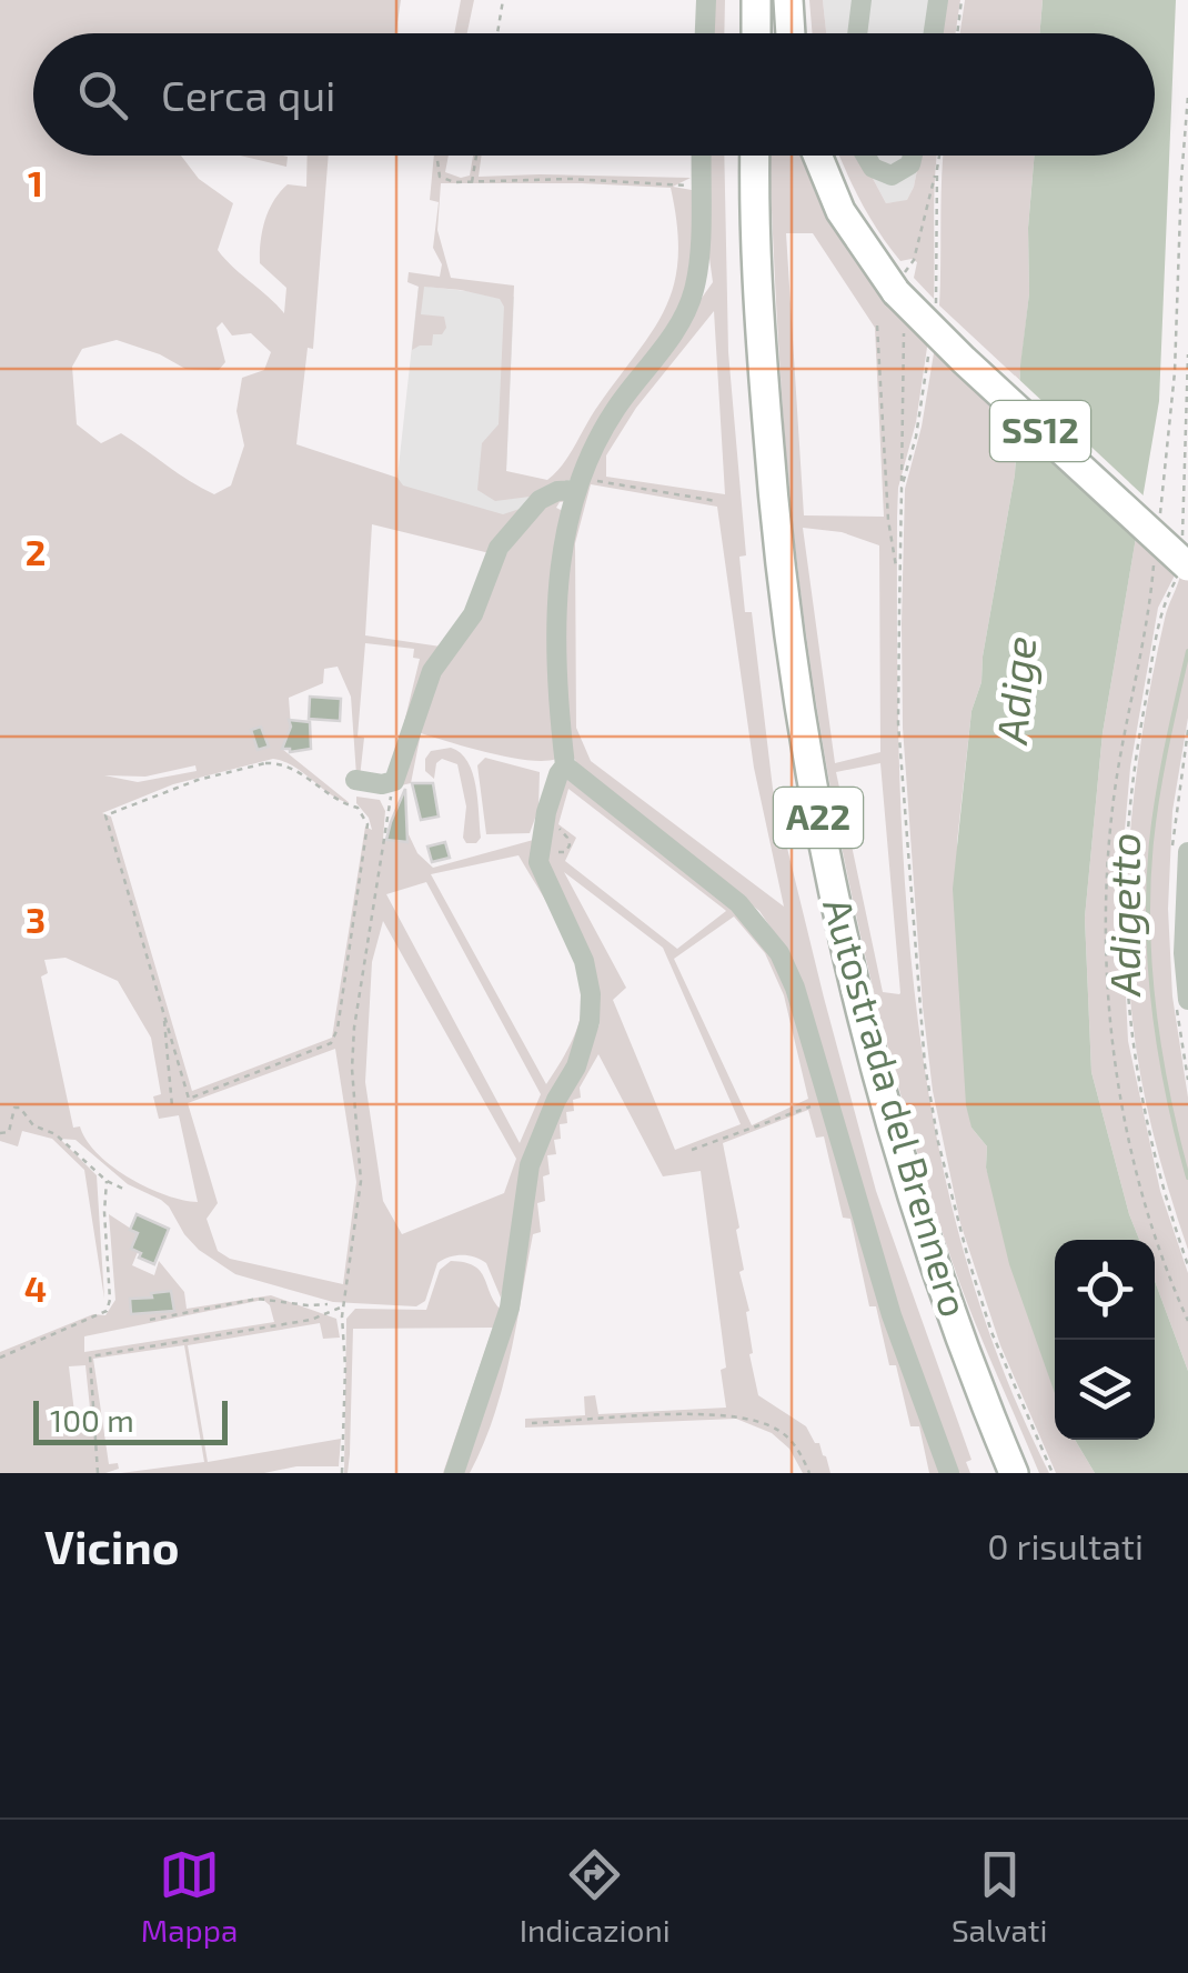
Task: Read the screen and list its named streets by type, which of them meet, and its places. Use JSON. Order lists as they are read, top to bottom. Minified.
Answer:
{"streets":{"highway":["SS12","A22","Autostrada del Brennero"]},"water":["Adige","Adigetto"],"scale_bar":"100 m","page":{"search":"Cerca qui","scale":"100 m","heading":["Vicino","0 risultati"],"nav":["Mappa","Indicazioni","Salvati"]},"grid":{"rows":["1","2","3","4"]}}
